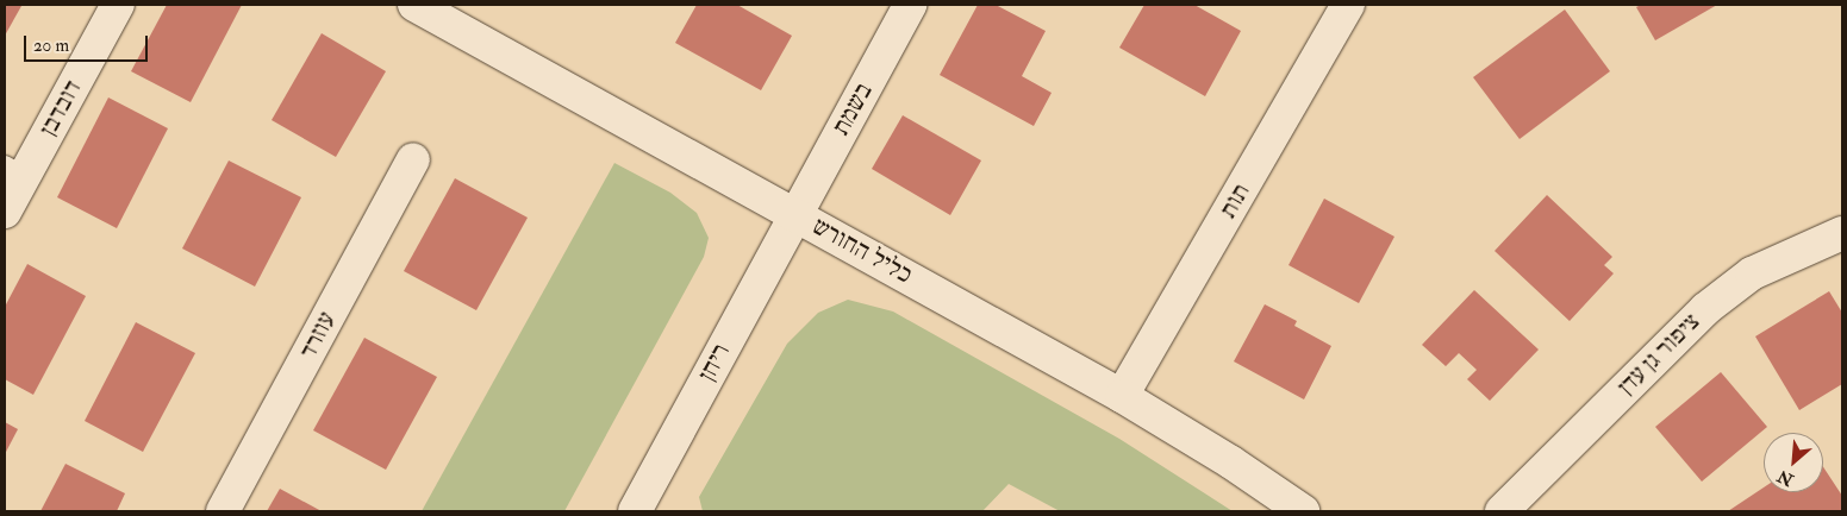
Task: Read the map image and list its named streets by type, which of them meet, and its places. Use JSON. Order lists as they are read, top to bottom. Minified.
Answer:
{"streets":{"street":["דובדבן","בשמת","תות","כליל החורש","עוזרד","ציפור גן עדן","ריחן"]},"crossings":[["בשמת","כליל החורש"],["בשמת","ריחן"],["תות","כליל החורש"],["כליל החורש","ריחן"]],"scale_bar":"20 m","north":"bottom left"}
